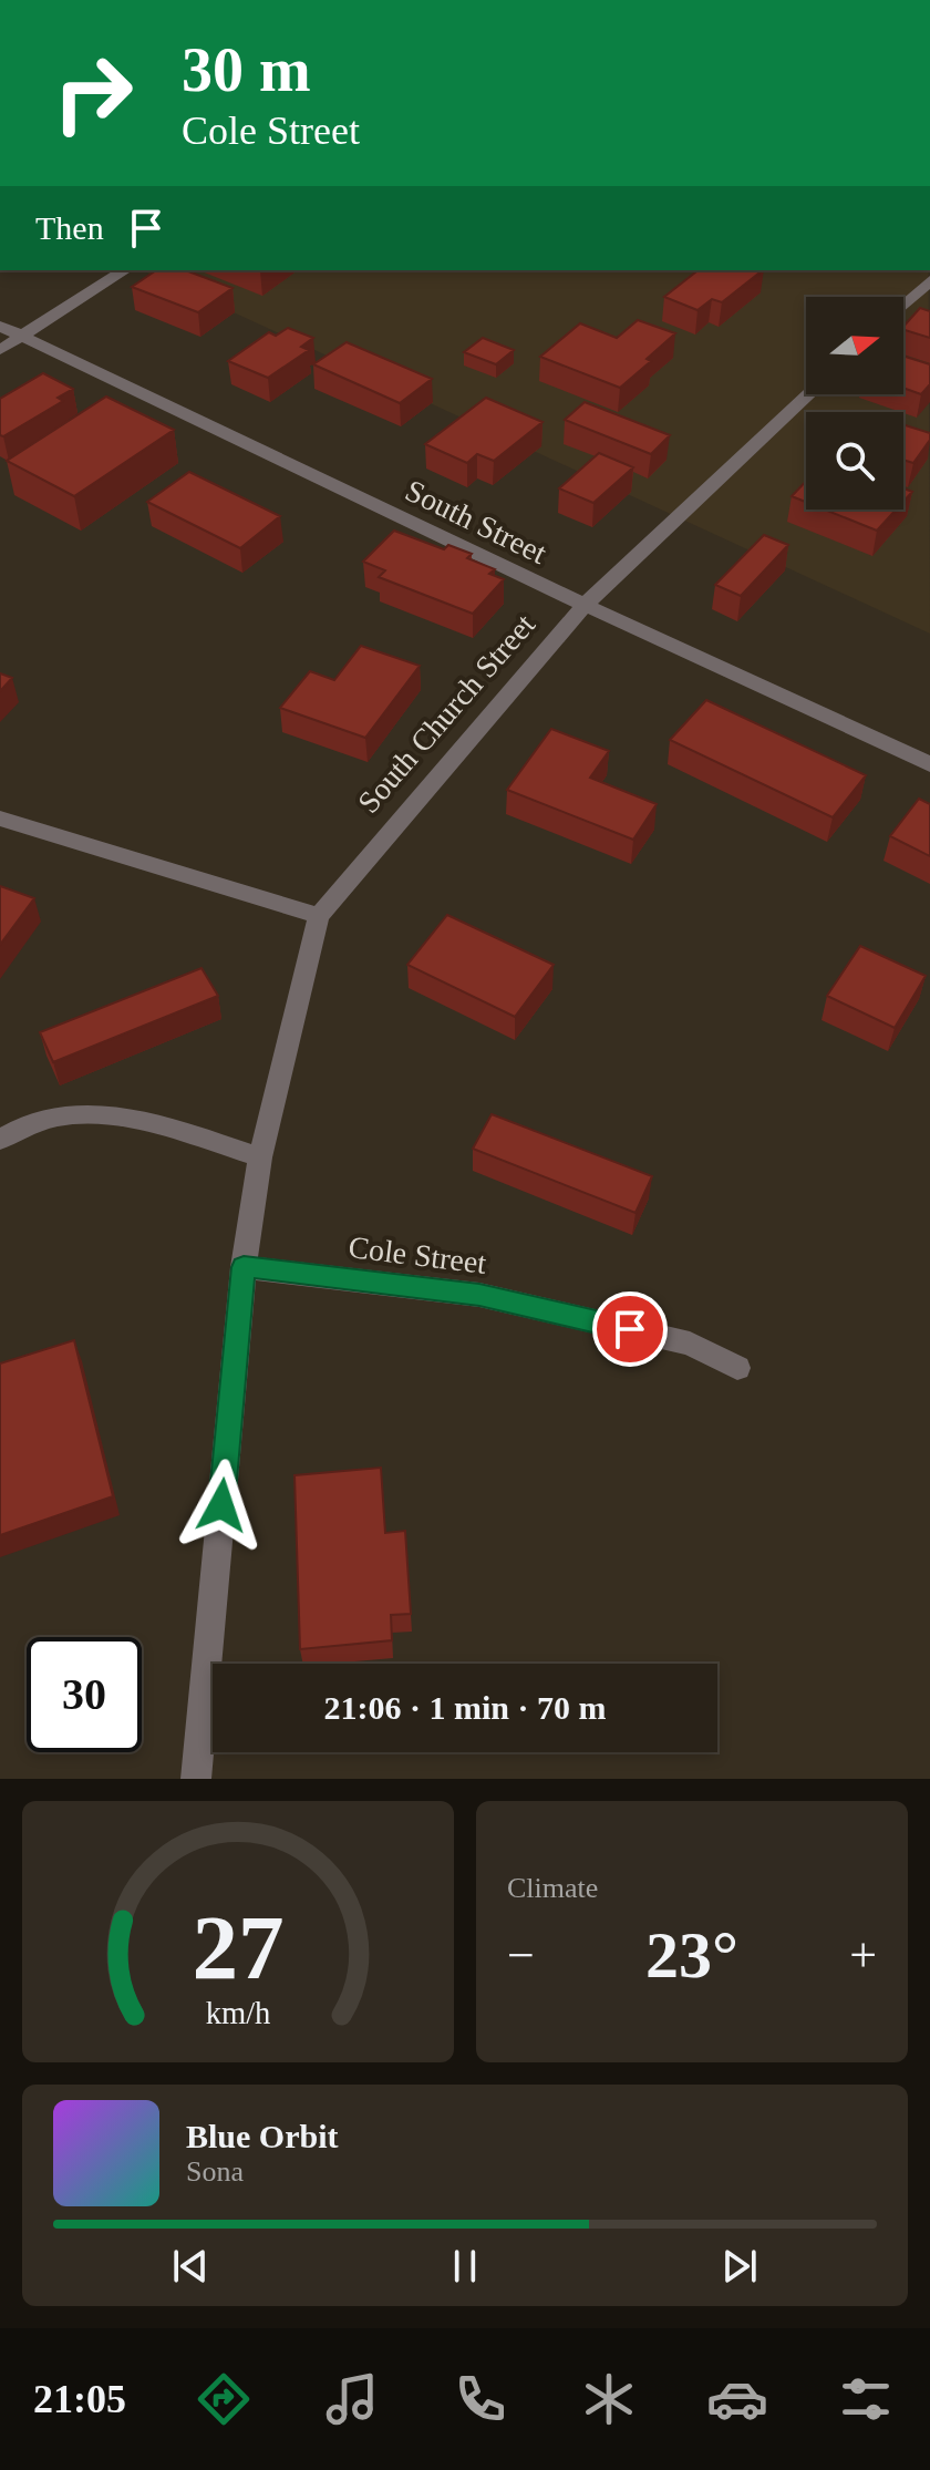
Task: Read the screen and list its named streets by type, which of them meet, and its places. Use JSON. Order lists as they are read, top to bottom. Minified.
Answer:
{"streets":{"street":["South Street","South Church Street","Cole Street"]},"crossings":[["South Street","South Church Street"]],"north":"right","page":{"turn":["30 m","Cole Street"],"then":"Then","limit":"30","trip":"21:06 · 1 min · 70 m","tile":"Climate","heat":["−","23°","+"],"song":["Blue Orbit","Sona"],"tabs":"21:05","gauge":["27","km/h"]}}
